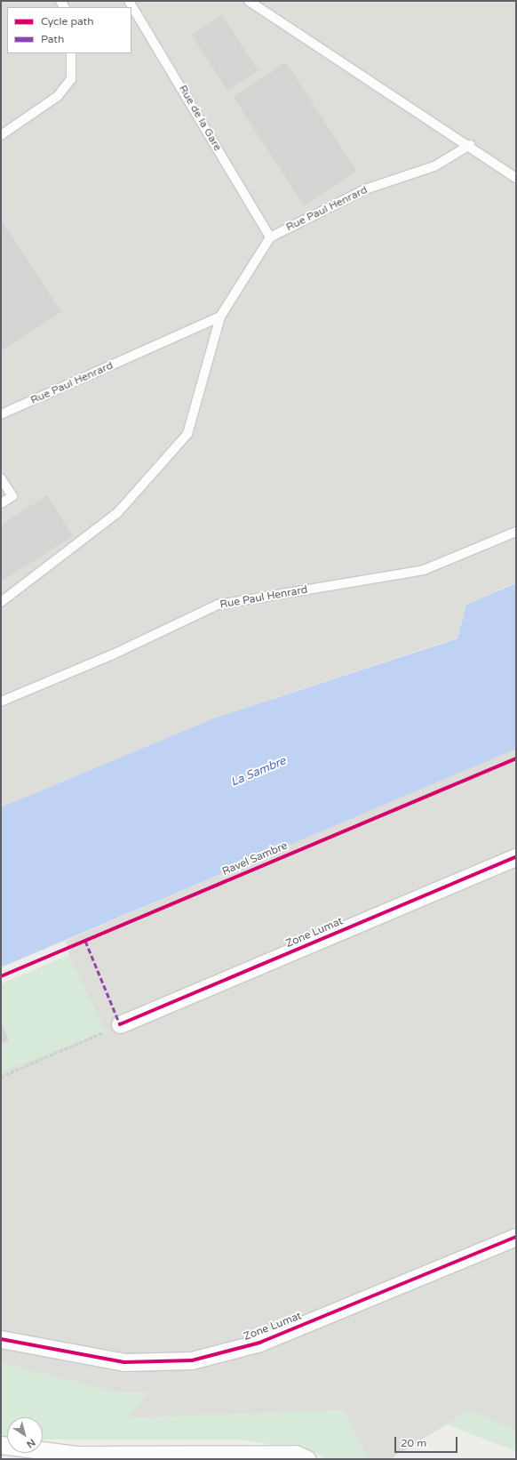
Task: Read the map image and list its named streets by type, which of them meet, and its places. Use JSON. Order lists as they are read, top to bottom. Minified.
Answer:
{"streets":{"street":["Zone Lumat"],"lane":["Rue de la Gare","Rue Paul Henrard"],"cycle path":["Ravel Sambre"]},"crossings":[["Rue de la Gare","Rue Paul Henrard"]],"water":["La Sambre"],"legend":["Cycle path","Path"],"scale_bar":"20 m","north":"bottom right"}
